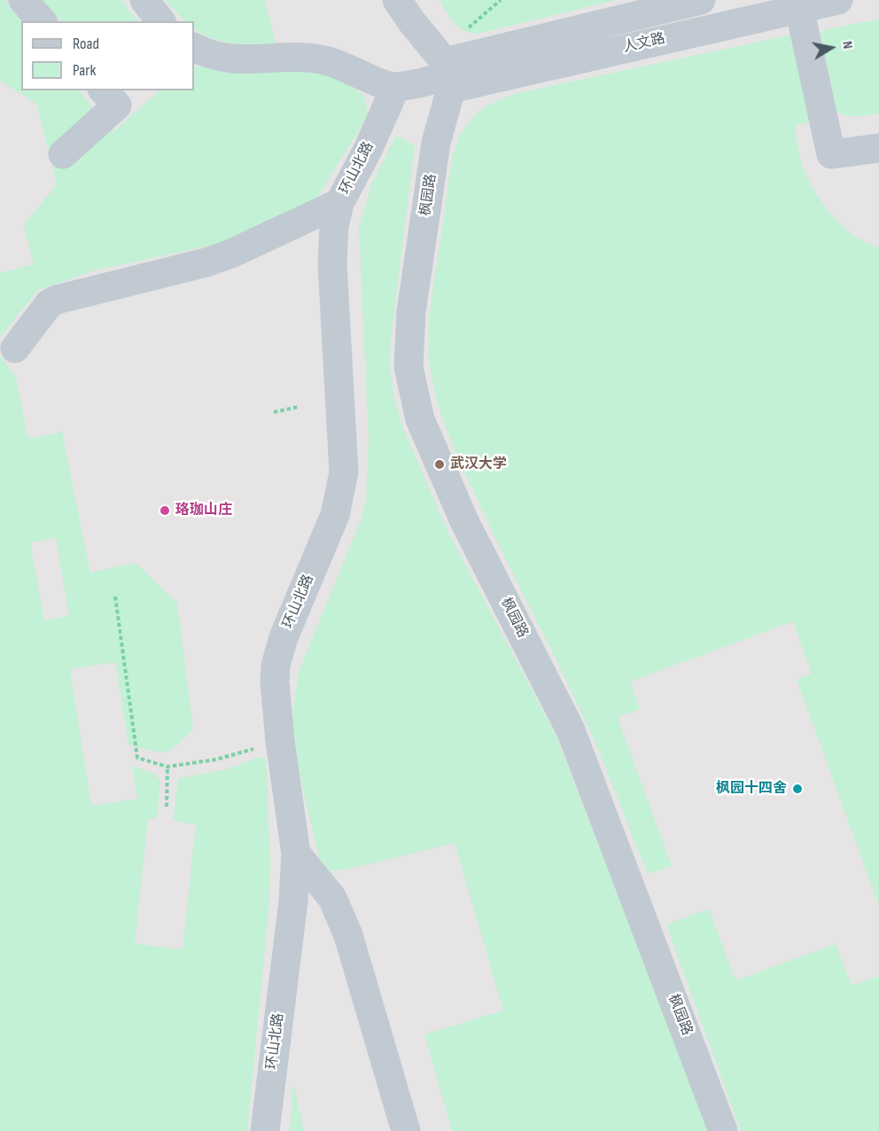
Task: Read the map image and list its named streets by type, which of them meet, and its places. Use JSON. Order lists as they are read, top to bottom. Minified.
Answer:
{"streets":{"street":["人文路","环山北路","枫园路"]},"crossings":[["人文路","枫园路"]],"places":["武汉大学","珞珈山庄","枫园十四舍"],"legend":["Road","Park"],"north":"right"}
